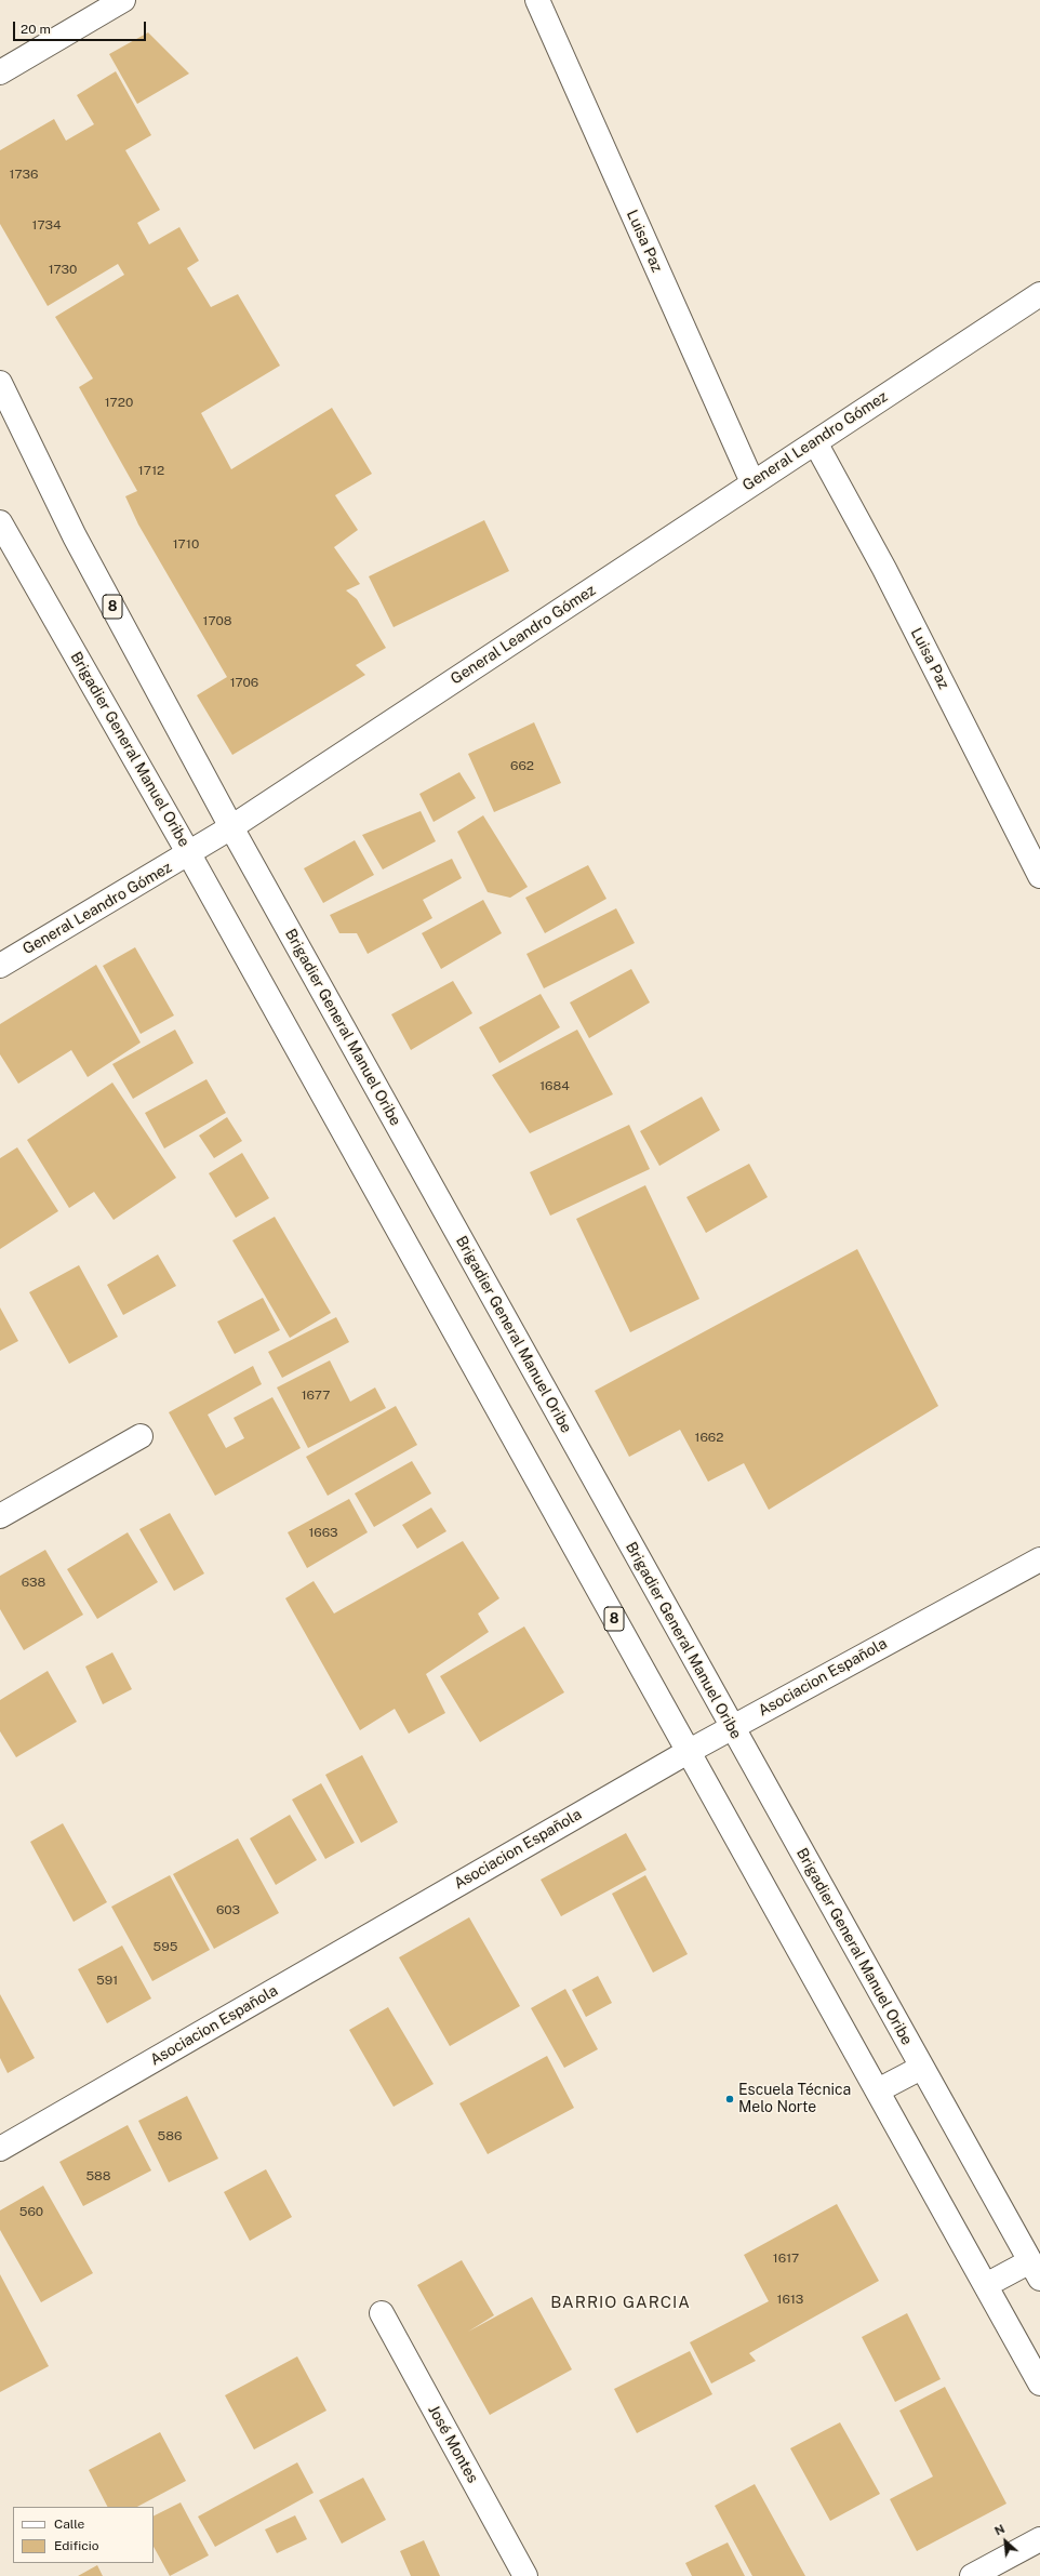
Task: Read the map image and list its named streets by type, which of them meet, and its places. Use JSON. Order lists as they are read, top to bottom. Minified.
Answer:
{"streets":{"main road":["Luisa Paz","General Leandro Gómez","8","Brigadier General Manuel Oribe","Asociacion Española","José Montes"]},"crossings":[["Luisa Paz","General Leandro Gómez"],["General Leandro Gómez","Brigadier General Manuel Oribe"],["Brigadier General Manuel Oribe","Asociacion Española"]],"districts":["BARRIO GARCIA"],"places":["Escuela Técnica Melo Norte"],"house_numbers":["1736","1734","1730","1720","1712","1710","1708","1706","662","1684","1677","1662","1663","638","603","595","591","586","588","560","1617","1613"],"legend":["Calle","Edificio"],"scale_bar":"20 m","north":"top left"}
